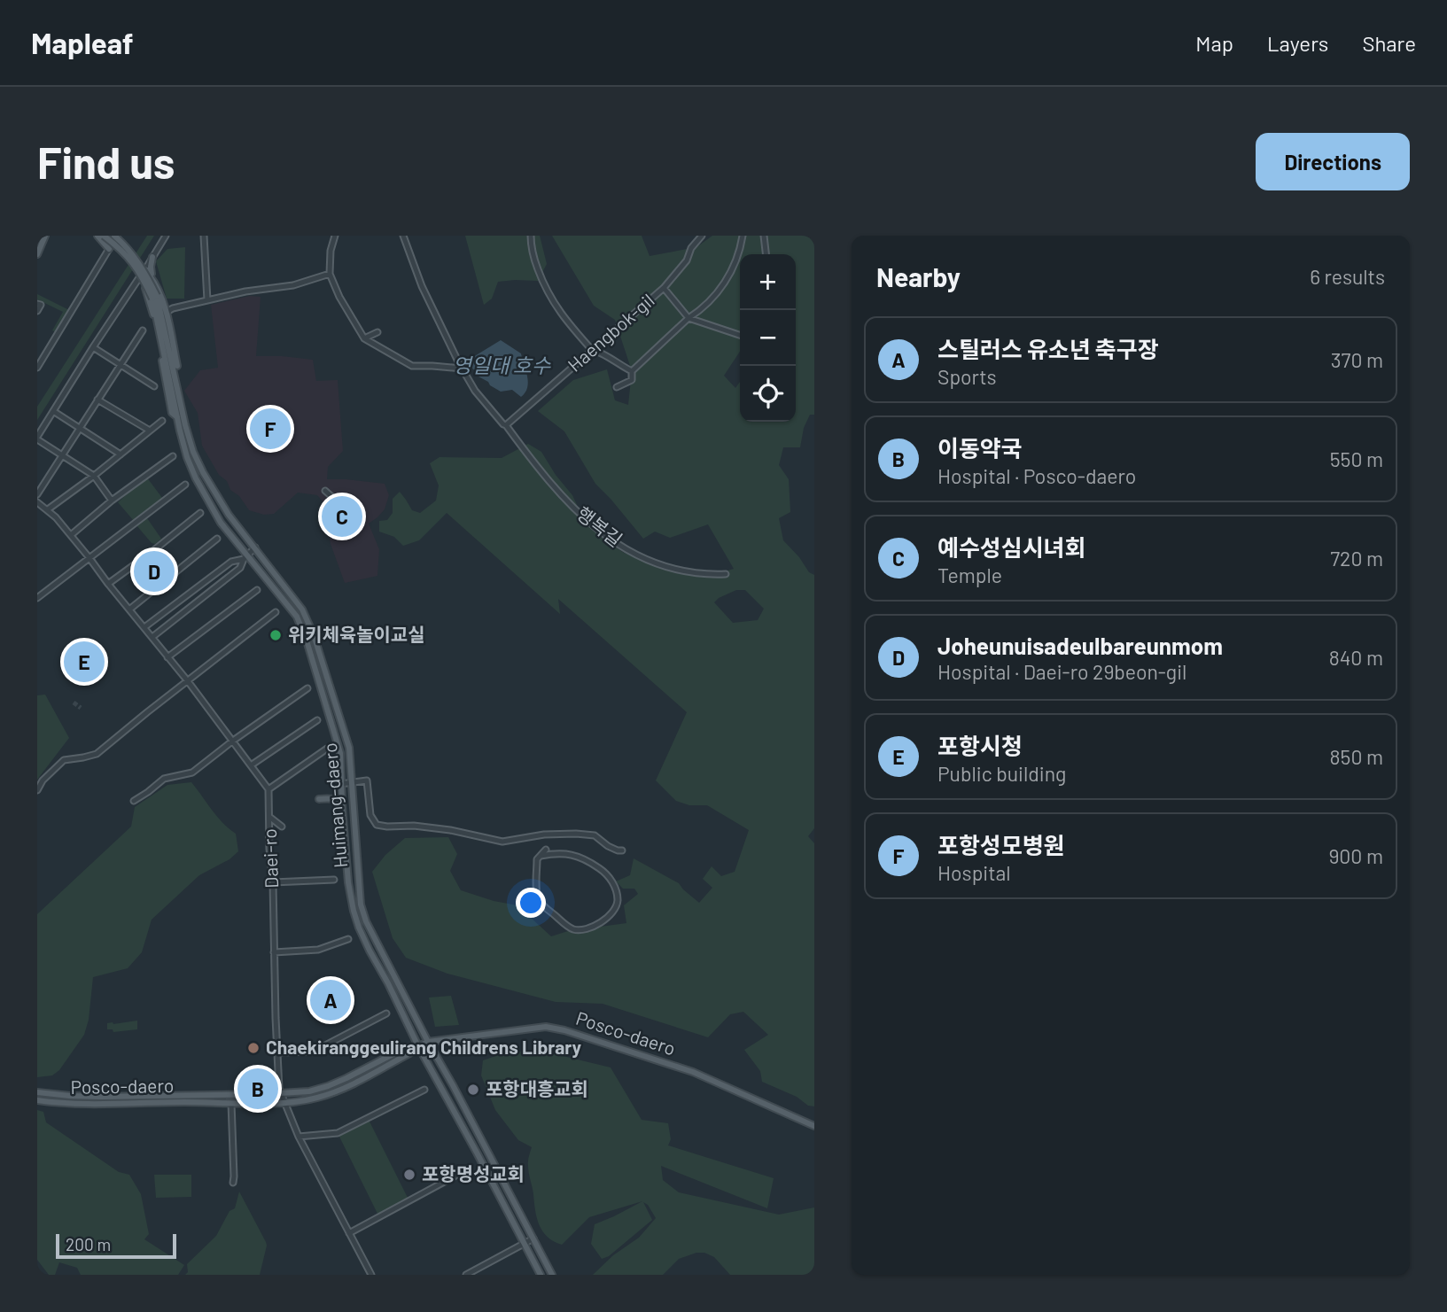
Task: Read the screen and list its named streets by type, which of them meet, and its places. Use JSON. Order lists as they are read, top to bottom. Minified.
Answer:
{"streets":{"main road":["Huimang-daero","Posco-daero"],"street":["Haengbok-gil","행복길","Daei-ro"]},"crossings":[["Haengbok-gil","행복길"],["Huimang-daero","Posco-daero"],["Daei-ro","Posco-daero"]],"water":["영일대 호수"],"places":["위키체육놀이교실","Chaekiranggeulirang Childrens Library","포항대흥교회","포항명성교회"],"scale_bar":"200 m","page":{"header":"Mapleaf","nav":["Map","Layers","Share"],"buttons":"Directions","title":"Find us","heading":["Nearby","6 results"],"map_buttons":["+","−"],"list":[{"mark":"A","name":"스틸러스 유소년 축구장","note":"Sports","value":"370 m"},{"mark":"B","name":"이동약국","note":"Hospital · Posco-daero","value":"550 m"},{"mark":"C","name":"예수성심시녀회","note":"Temple","value":"720 m"},{"mark":"D","name":"Joheunuisadeulbareunmom","note":"Hospital · Daei-ro 29beon-gil","value":"840 m"},{"mark":"E","name":"포항시청","note":"Public building","value":"850 m"},{"mark":"F","name":"포항성모병원","note":"Hospital","value":"900 m"}],"pins":["F","C","D","E","A","B"],"scale":"200 m"}}
